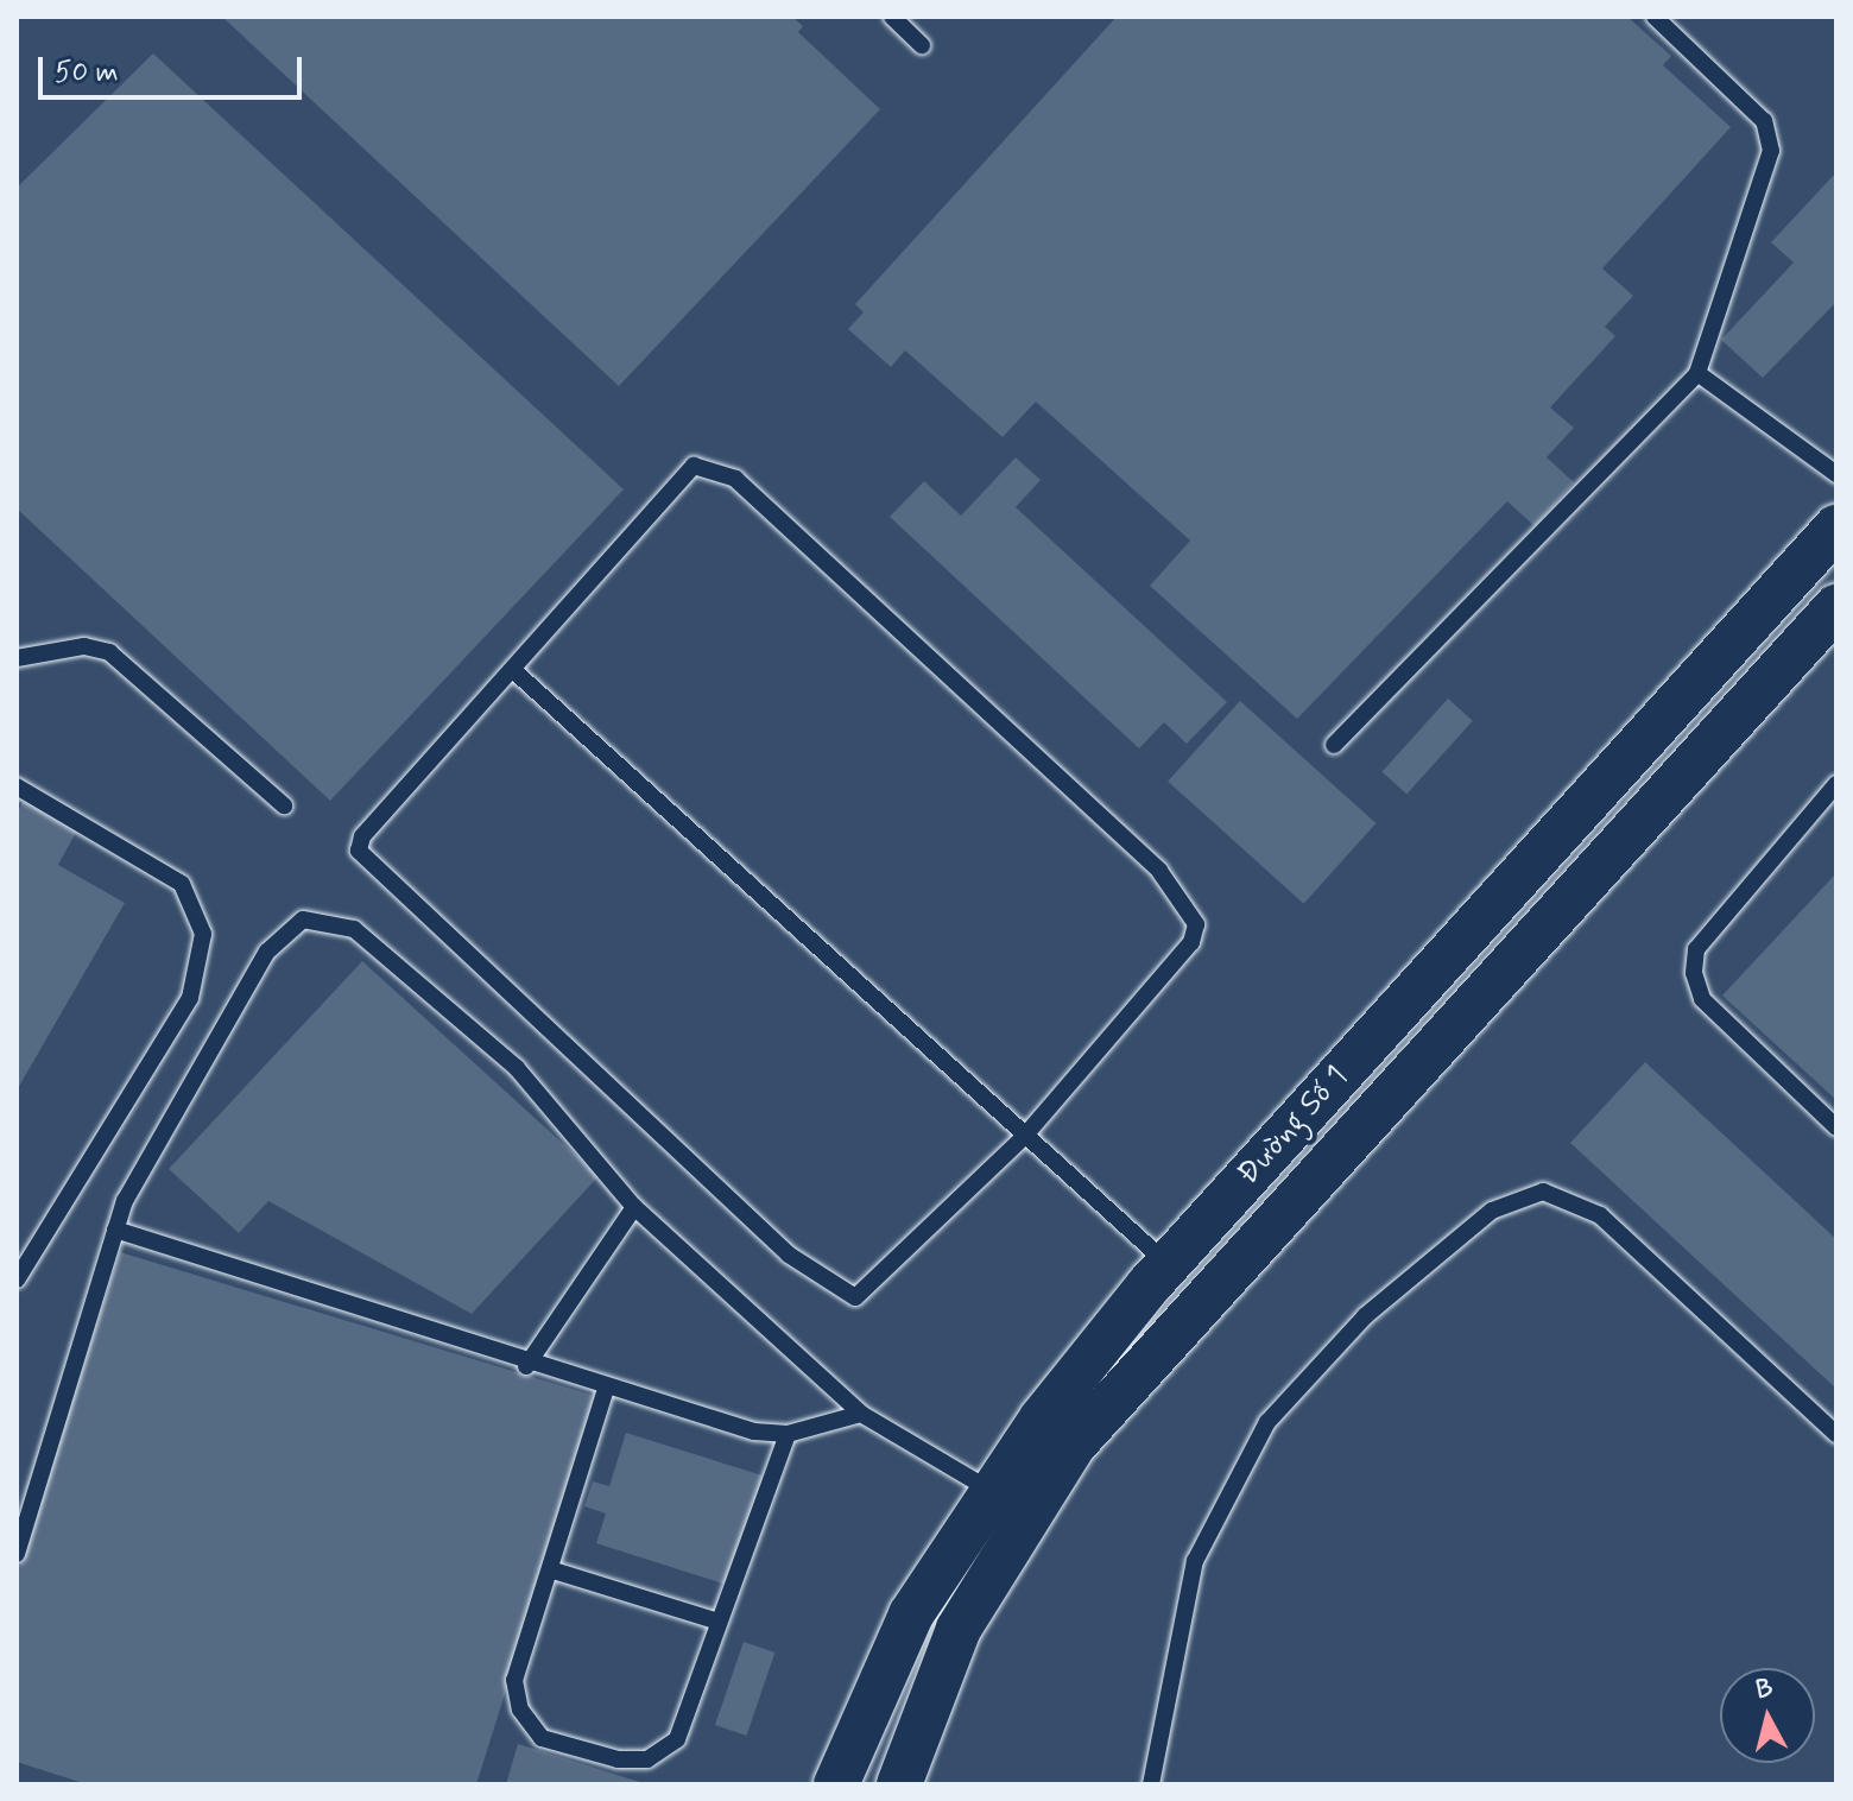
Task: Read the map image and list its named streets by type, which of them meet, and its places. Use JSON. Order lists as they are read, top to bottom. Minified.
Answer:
{"streets":{"street":["Đường Số 1"]},"scale_bar":"50 m","north":"top"}
